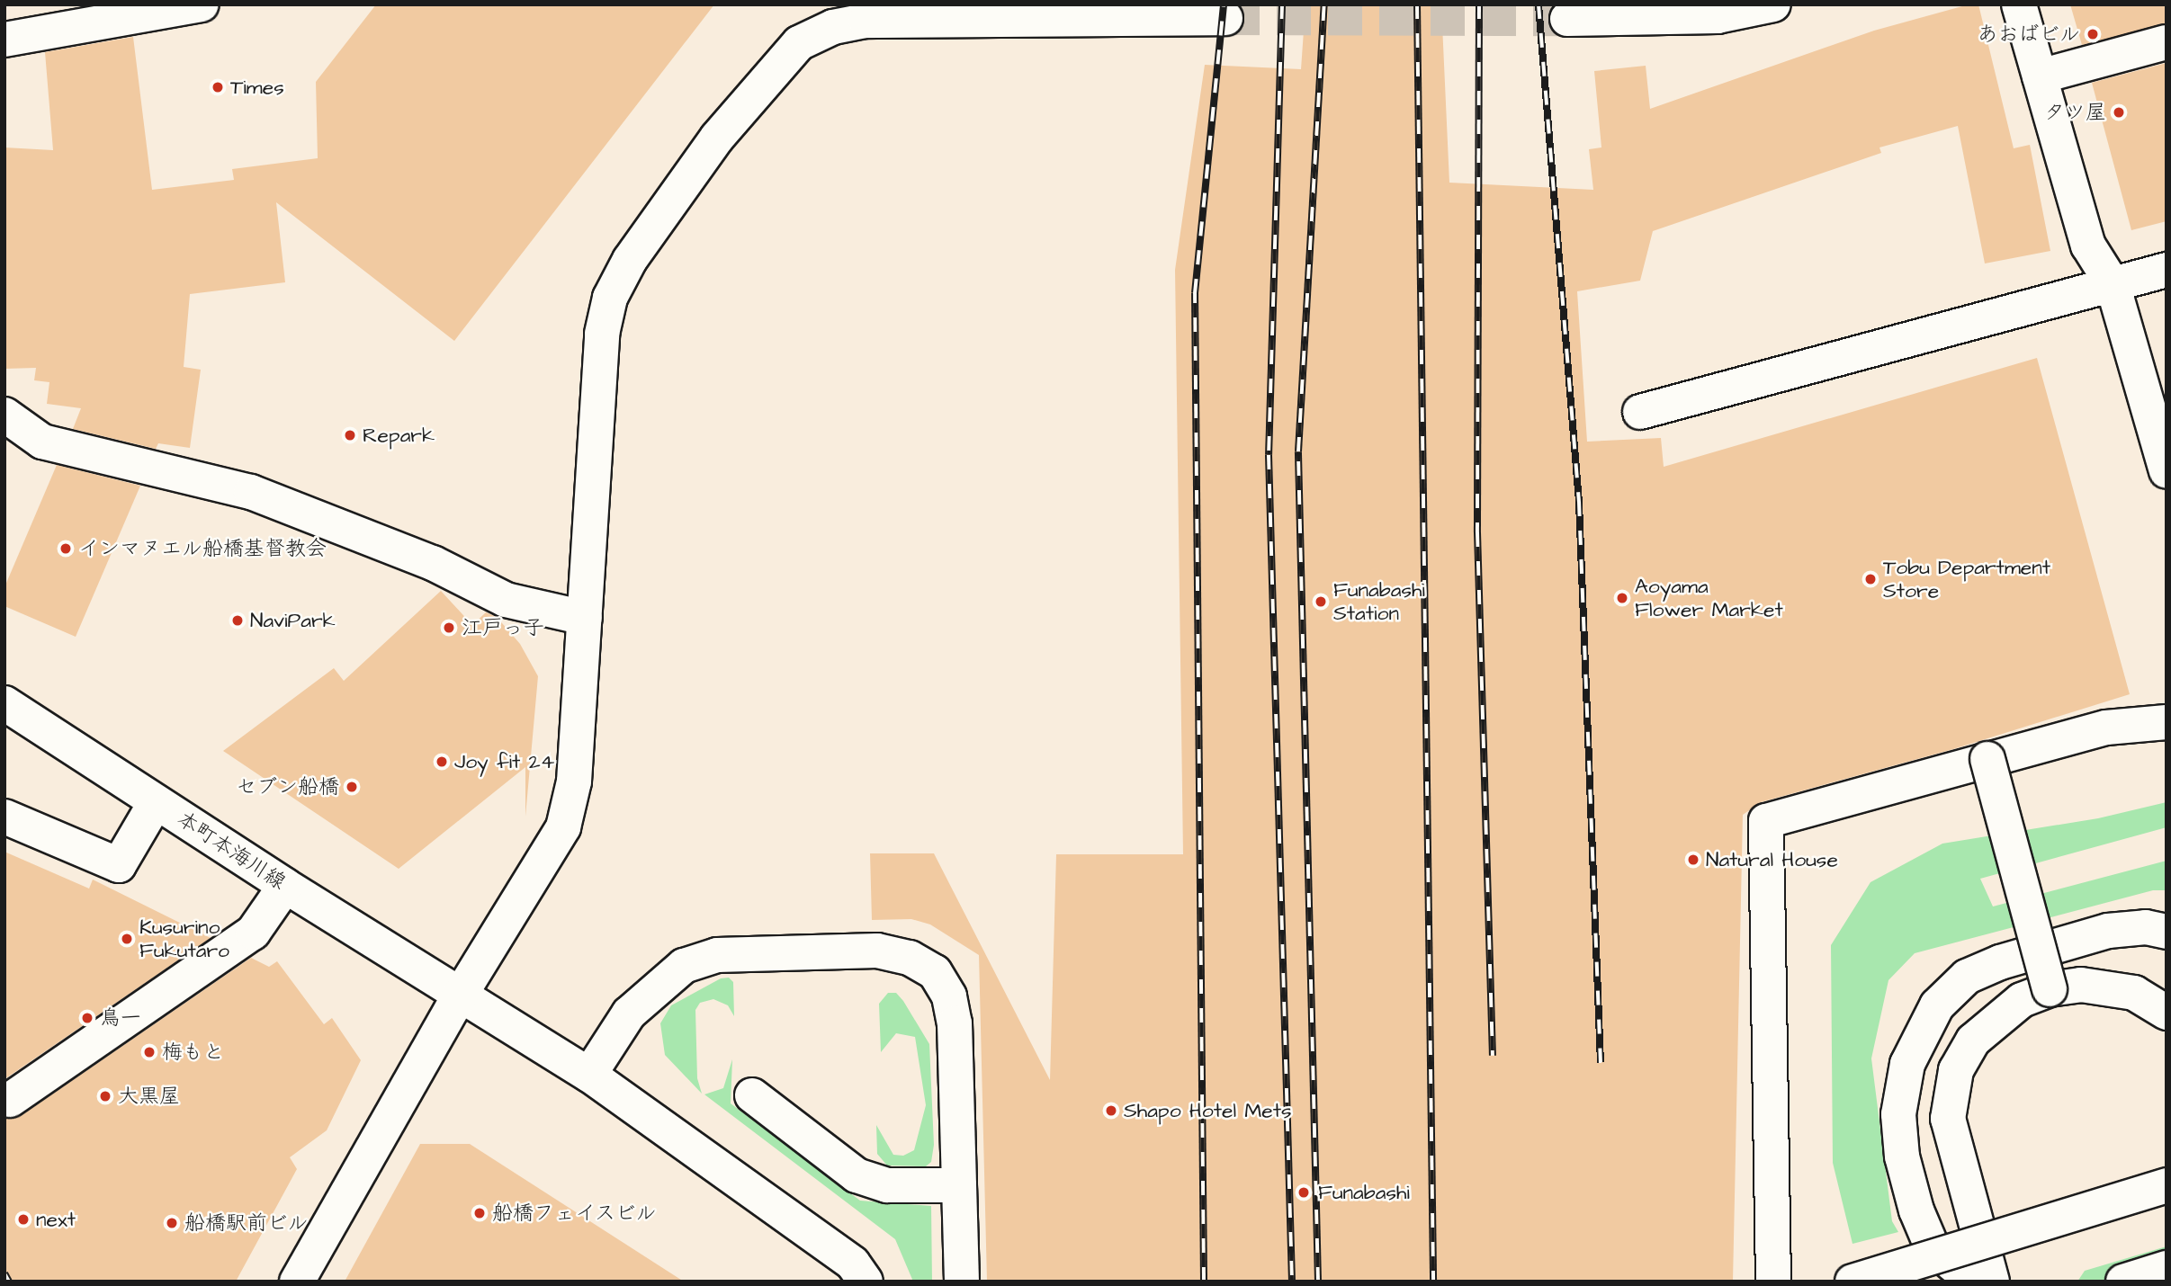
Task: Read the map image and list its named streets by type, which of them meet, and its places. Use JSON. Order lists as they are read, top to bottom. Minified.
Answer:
{"streets":{"street":["本町本海川線"]},"places":["あおばビル","Times","タツ屋","Repark","インマヌエル船橋基督教会","Tobu Department Store","Aoyama Flower Market","Funabashi Station","NaviPark","江戸っ子","Joy fit 24","セブン船橋","Natural House","Kusurino Fukutaro","鳥一","梅もと","大黒屋","Shapo Hotel Mets","Funabashi","船橋フェイスビル","next","船橋駅前ビル"]}
